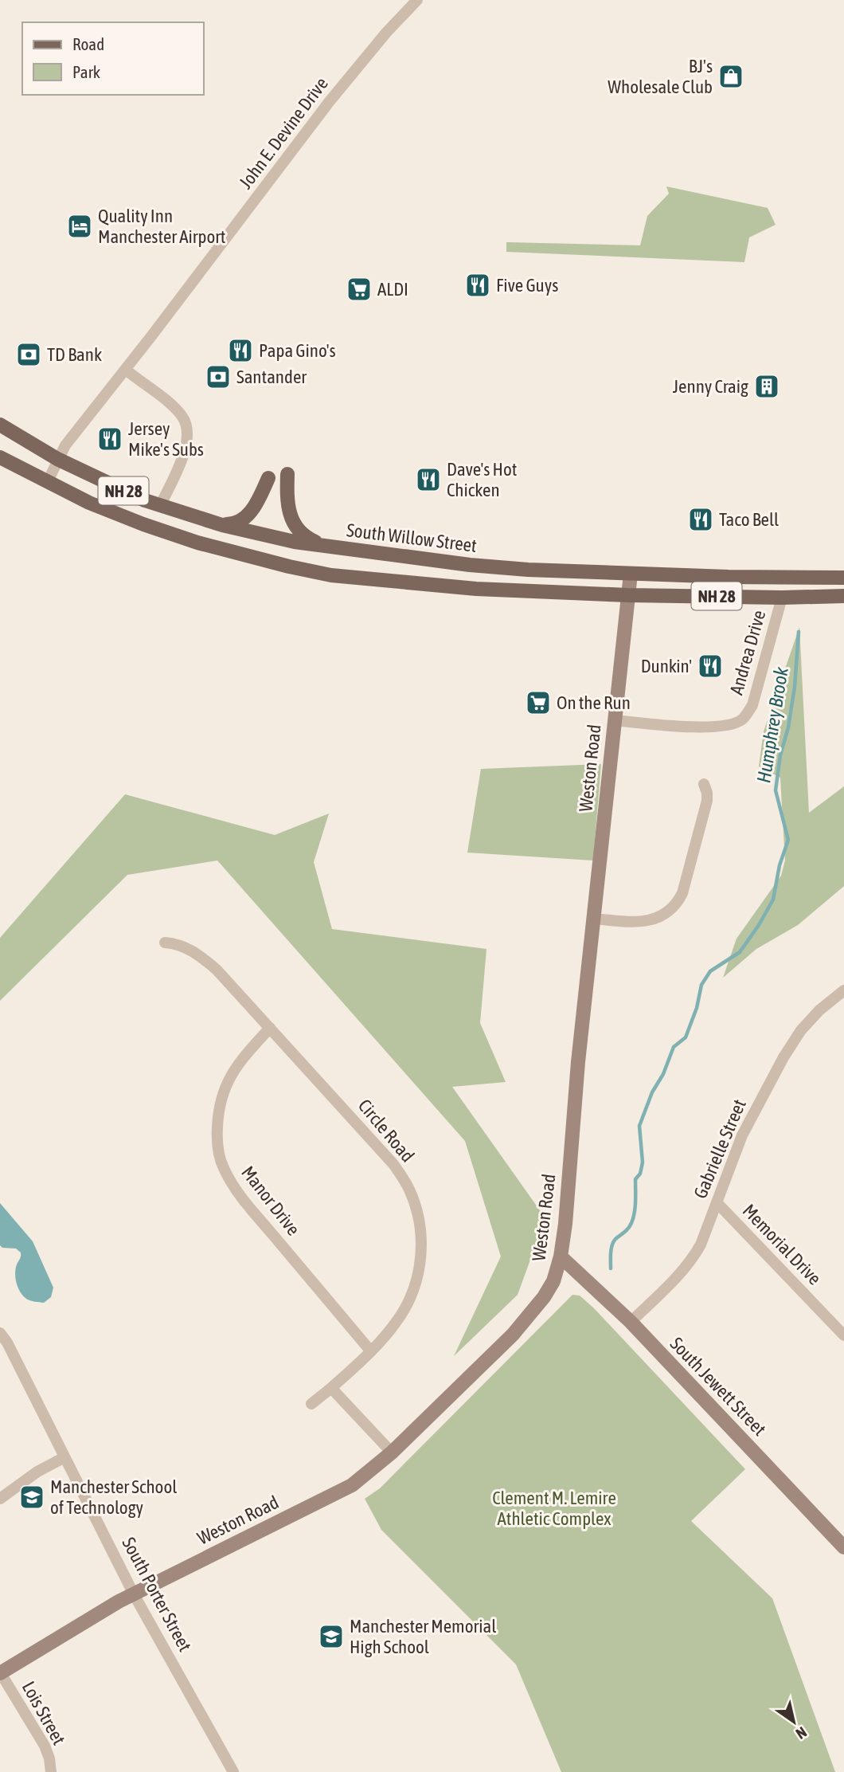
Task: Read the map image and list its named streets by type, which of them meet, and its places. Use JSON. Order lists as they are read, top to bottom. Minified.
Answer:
{"streets":{"main road":["NH 28","South Willow Street"],"street":["John E. Devine Drive","Andrea Drive","Weston Road","Circle Road","Gabrielle Street","Manor Drive","Memorial Drive","South Jewett Street","South Porter Street","Lois Street"]},"crossings":[["John E. Devine Drive","NH 28"],["John E. Devine Drive","South Willow Street"],["NH 28","Andrea Drive"],["NH 28","Weston Road"],["South Willow Street","Weston Road"],["Andrea Drive","Weston Road"],["Weston Road","South Jewett Street"],["Weston Road","South Porter Street"],["Weston Road","Lois Street"],["Circle Road","Manor Drive"],["Gabrielle Street","Memorial Drive"],["Gabrielle Street","South Jewett Street"]],"water":["Humphrey Brook"],"parks":["Clement M. Lemire Athletic Complex"],"places":{"shop":["BJ's Wholesale Club"],"hotel":["Quality Inn Manchester Airport"],"restaurant":["Five Guys","Papa Gino's","Jersey Mike's Subs","Dave's Hot Chicken","Taco Bell","Dunkin'"],"supermarket":["ALDI","On the Run"],"bank":["TD Bank","Santander"],"building":["Jenny Craig"],"school or university":["Manchester School of Technology","Manchester Memorial High School"]},"legend":["Road","Park"],"north":"bottom right"}
